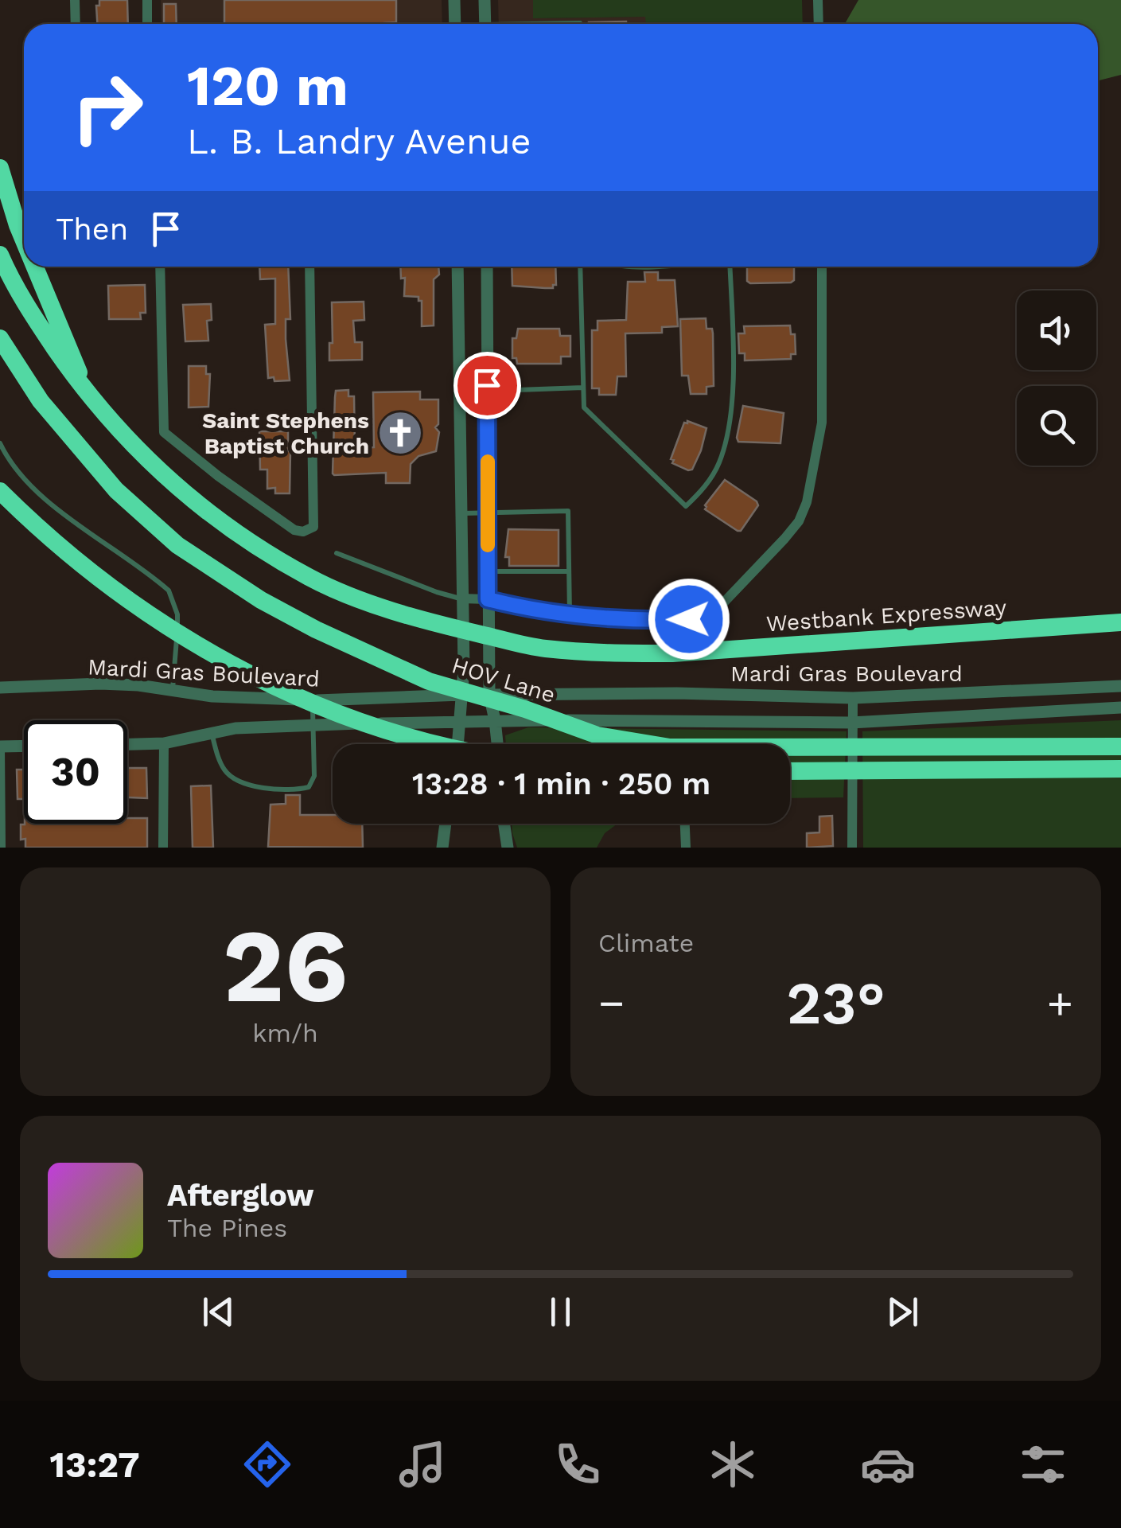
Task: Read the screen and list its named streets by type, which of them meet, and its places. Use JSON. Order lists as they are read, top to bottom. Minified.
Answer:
{"streets":{"highway":["Westbank Expressway","HOV Lane"],"street":["Mardi Gras Boulevard"]},"places":{"church":["Saint Stephens Baptist Church"]},"page":{"turn":["120 m","L. B. Landry Avenue"],"then":"Then","limit":"30","trip":"13:28 · 1 min · 250 m","tile":[["26","km/h"],"Climate"],"heat":["−","23°","+"],"song":["Afterglow","The Pines"],"tabs":"13:27"}}
